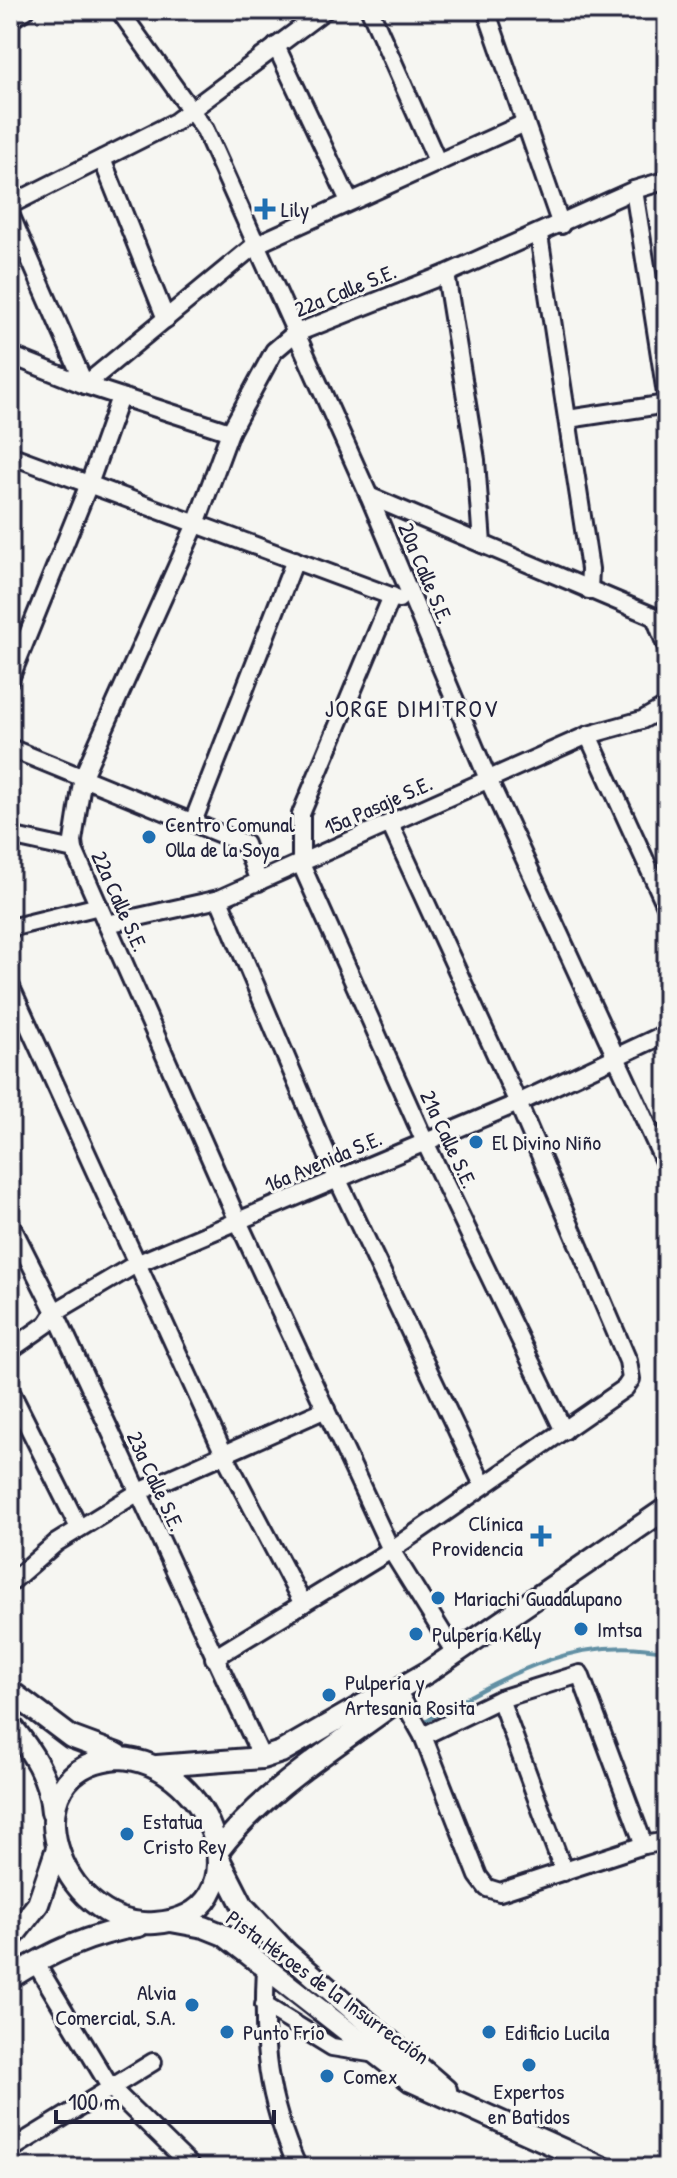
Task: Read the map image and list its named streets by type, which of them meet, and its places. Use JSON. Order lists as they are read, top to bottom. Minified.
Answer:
{"streets":{"main road":["Pista Héroes de la Insurrección"],"street":["22a Calle S.E.","20a Calle S.E.","15a Pasaje S.E.","21a Calle S.E.","16a Avenida S.E.","23a Calle S.E."]},"crossings":[["22a Calle S.E.","20a Calle S.E."],["22a Calle S.E.","15a Pasaje S.E."],["22a Calle S.E.","16a Avenida S.E."],["20a Calle S.E.","15a Pasaje S.E."],["20a Calle S.E.","16a Avenida S.E."],["15a Pasaje S.E.","21a Calle S.E."],["21a Calle S.E.","16a Avenida S.E."],["16a Avenida S.E.","23a Calle S.E."]],"districts":["JORGE DIMITROV"],"places":{"health":["Lily","Clínica Providencia"],"other":["Centro Comunal Olla de la Soya","El Divino Niño","Mariachi Guadalupano","Imtsa","Pulpería Kelly","Pulpería y Artesania Rosita","Estatua Cristo Rey","Alvia Comercial, S.A.","Punto Frío","Edificio Lucila","Expertos en Batidos","Comex"]},"scale_bar":"100 m"}
